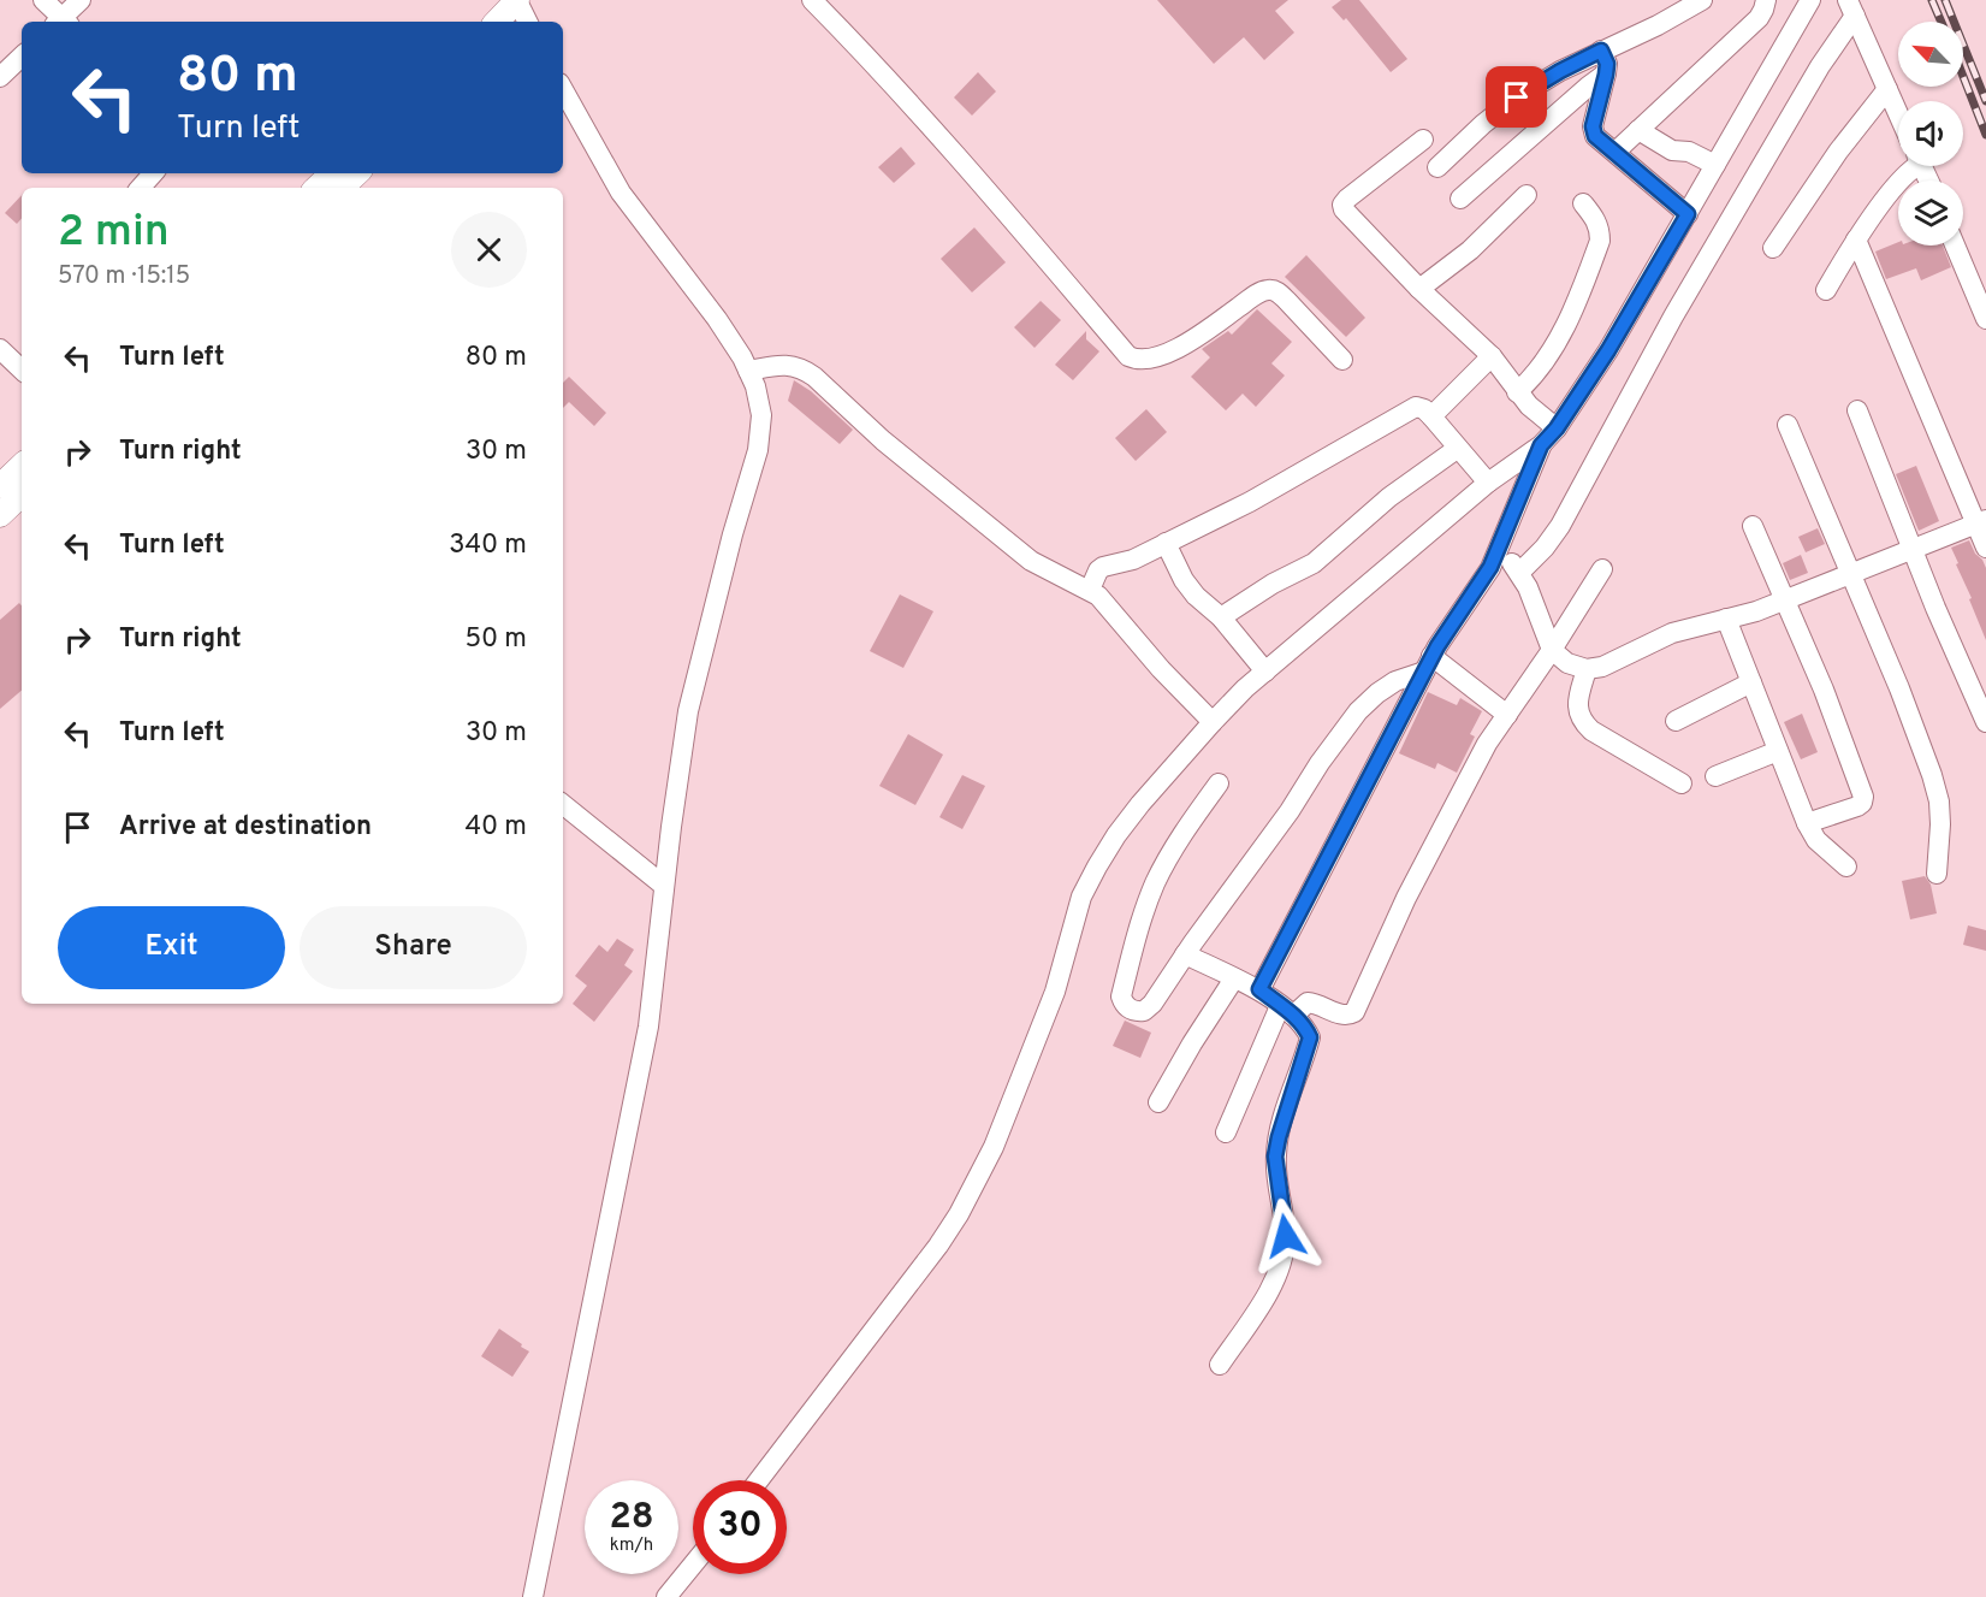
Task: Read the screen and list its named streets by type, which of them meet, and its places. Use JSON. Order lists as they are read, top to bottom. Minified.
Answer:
{"north":"top left","page":{"turn":["80 m","Turn left"],"heading":["2 min","570 m · 15:15"],"list":[{"name":"Turn left","value":"80 m"},{"name":"Turn right","value":"30 m"},{"name":"Turn left","value":"340 m"},{"name":"Turn right","value":"50 m"},{"name":"Turn left","value":"30 m"},{"name":"Arrive at destination","value":"40 m"}],"buttons":["Exit","Share"],"speed":"28 km/h","limit":"30"}}
